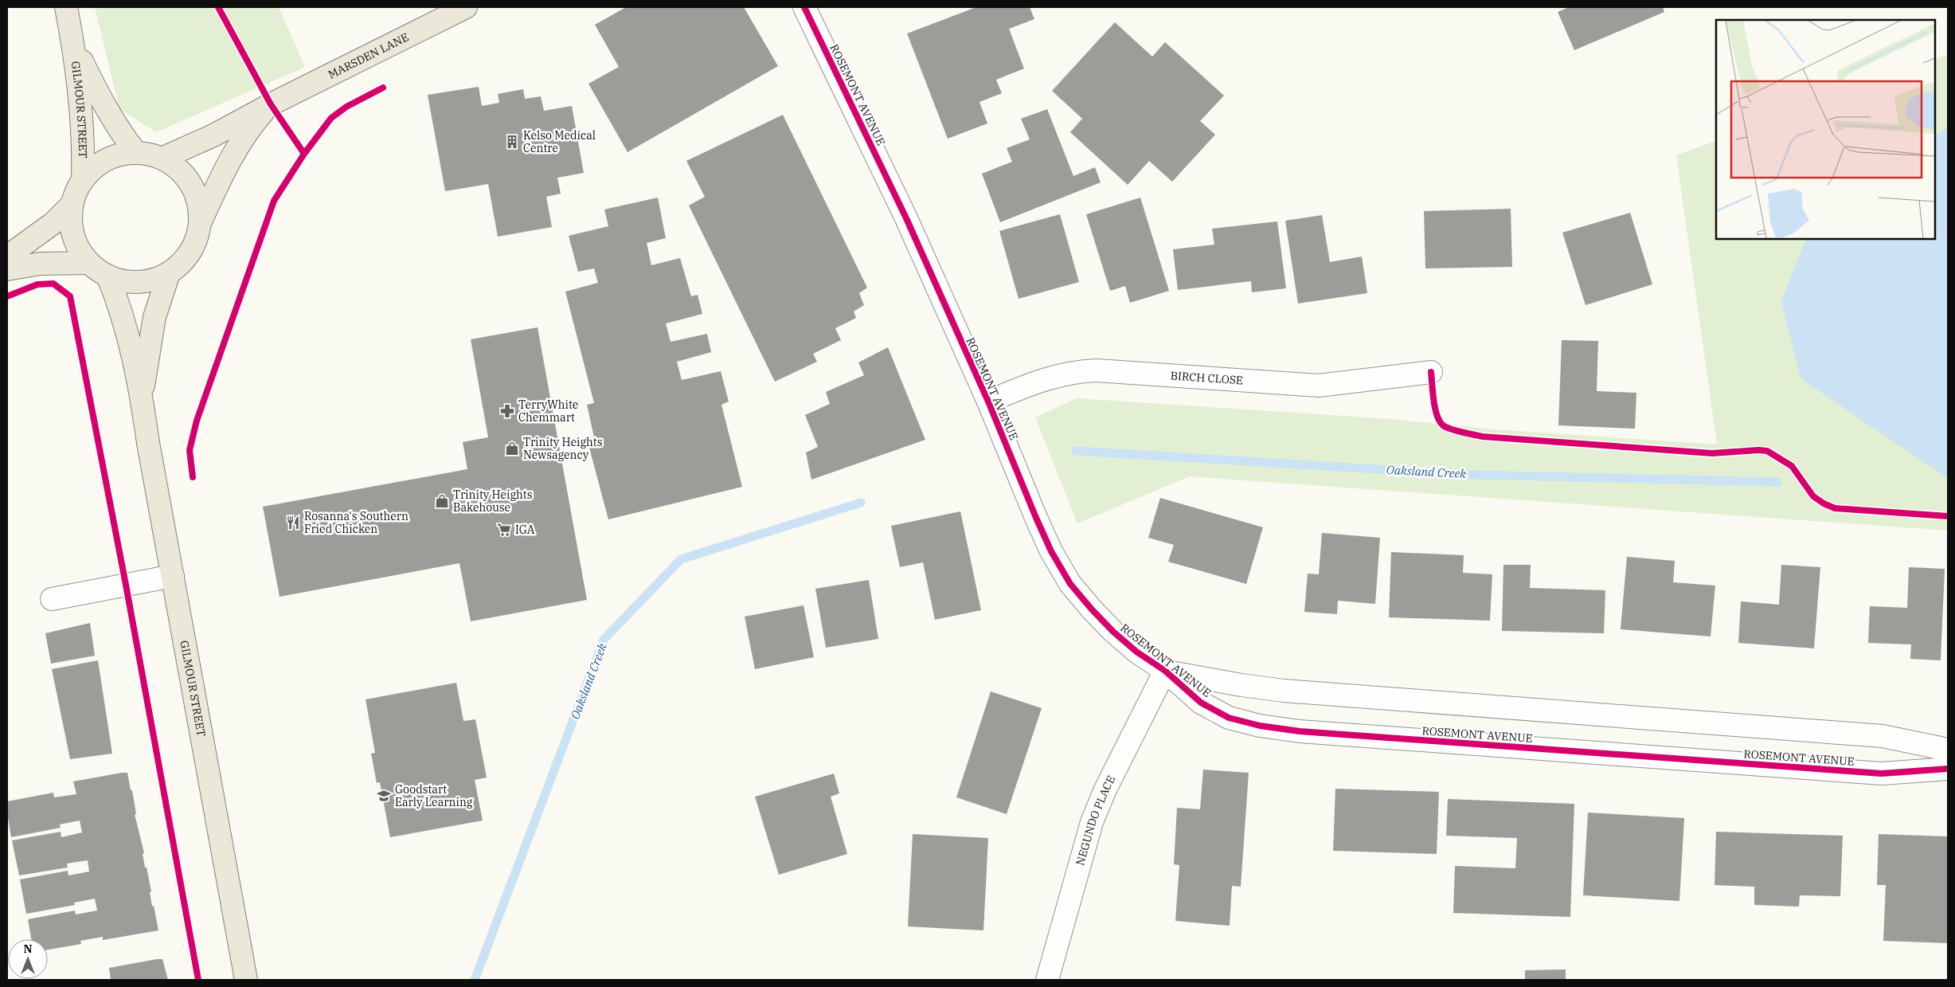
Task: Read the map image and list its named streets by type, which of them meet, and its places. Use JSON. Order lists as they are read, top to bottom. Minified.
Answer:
{"streets":{"main road":["MARSDEN LANE","GILMOUR STREET"],"street":["ROSEMONT AVENUE","BIRCH CLOSE","NEGUNDO PLACE"]},"crossings":[["MARSDEN LANE","GILMOUR STREET"],["ROSEMONT AVENUE","BIRCH CLOSE"],["ROSEMONT AVENUE","NEGUNDO PLACE"]],"water":["Oaksland Creek"],"places":{"building":["Kelso Medical Centre"],"pharmacy":["TerryWhite Chemmart"],"shop":["Trinity Heights Newsagency","Trinity Heights Bakehouse"],"restaurant":["Rosanna's Southern Fried Chicken"],"supermarket":["IGA"],"school or university":["Goodstart Early Learning"]},"north":"top"}
